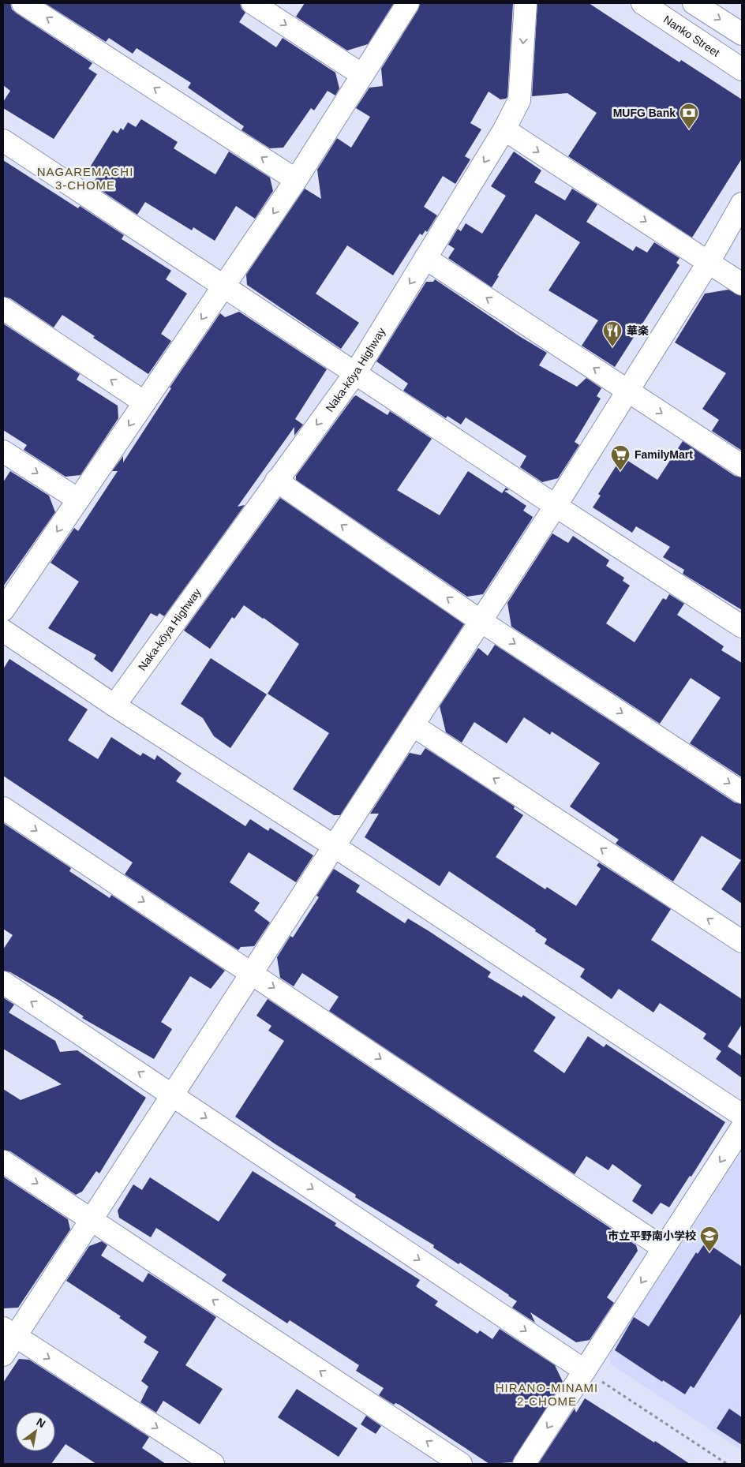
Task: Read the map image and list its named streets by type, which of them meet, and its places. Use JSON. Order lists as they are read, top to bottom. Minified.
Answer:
{"streets":{"street":["Nanko Street","Naka-kōya Highway"]},"districts":["NAGAREMACHI 3-CHOME","HIRANO-MINAMI 2-CHOME"],"places":{"bank":["MUFG Bank"],"restaurant":["華楽"],"supermarket":["FamilyMart"],"school or university":["市立平野南小学校"]},"north":"top right"}
